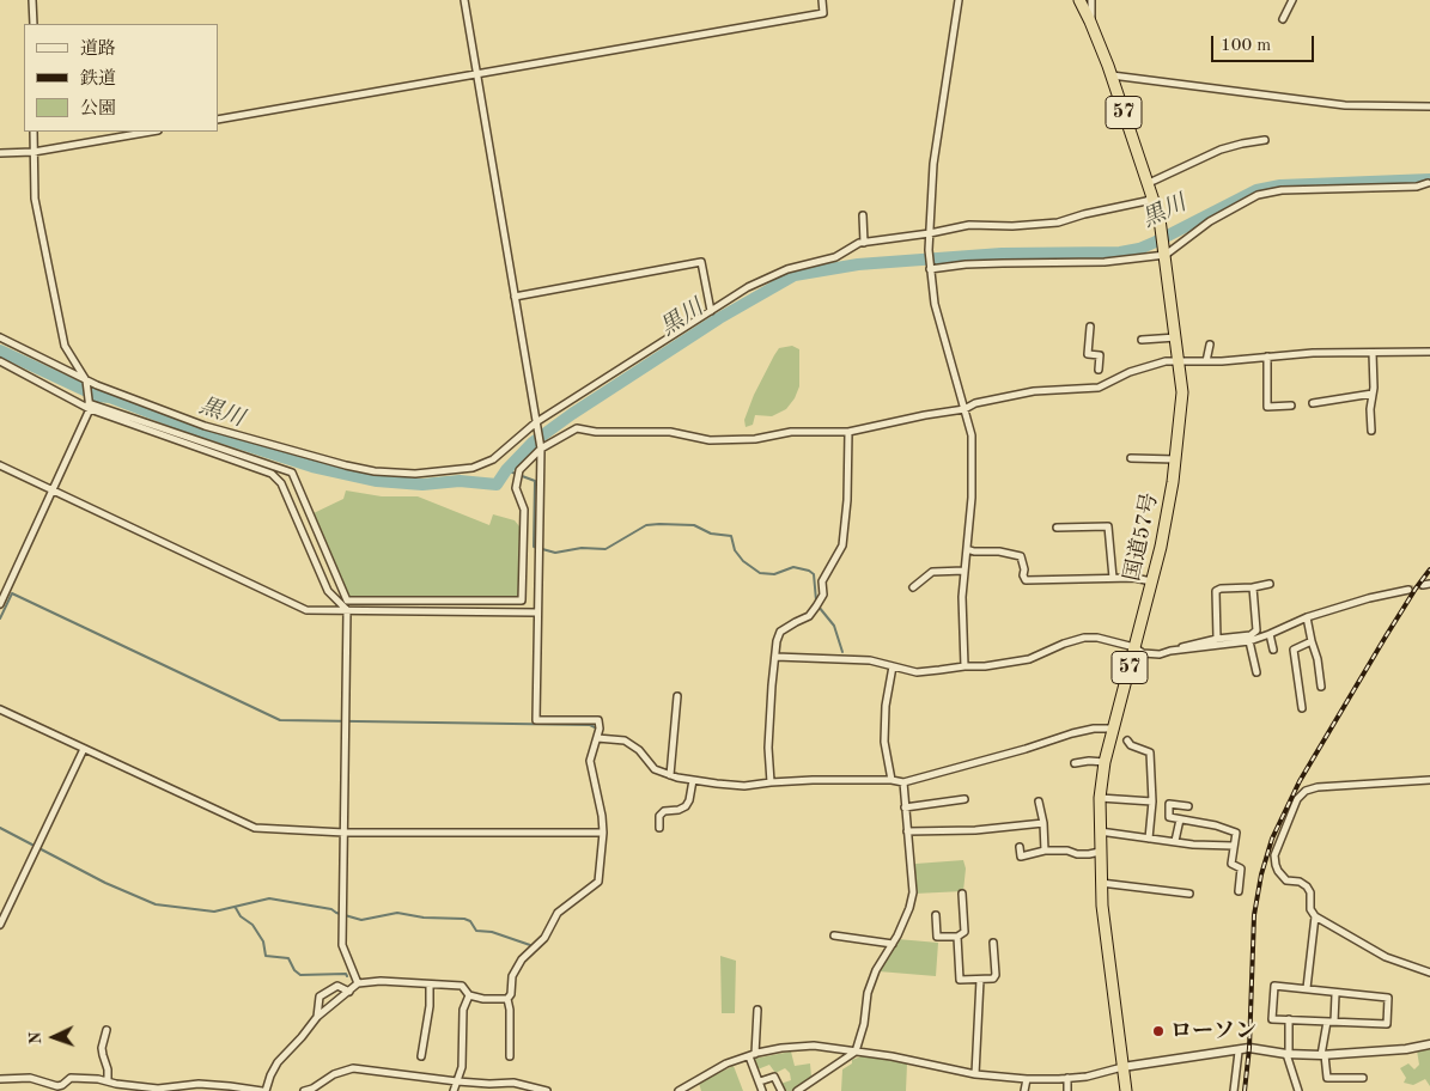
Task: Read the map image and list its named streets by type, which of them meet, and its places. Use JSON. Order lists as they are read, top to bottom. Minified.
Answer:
{"streets":{"highway":["57","国道57号"]},"water":["黒川"],"places":["ローソン"],"legend":["道路","鉄道","公園"],"scale_bar":"100 m","north":"left"}
